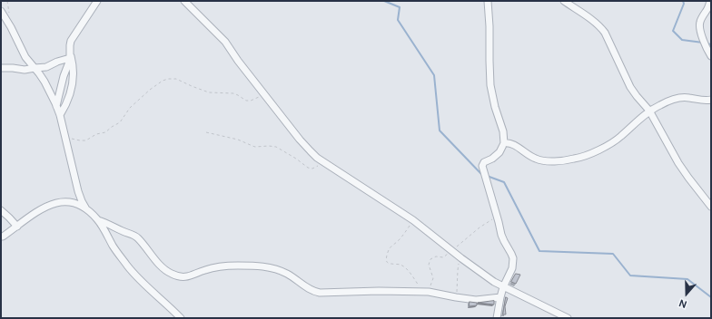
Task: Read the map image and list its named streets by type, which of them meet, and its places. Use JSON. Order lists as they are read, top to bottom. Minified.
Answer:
{"north":"bottom"}
